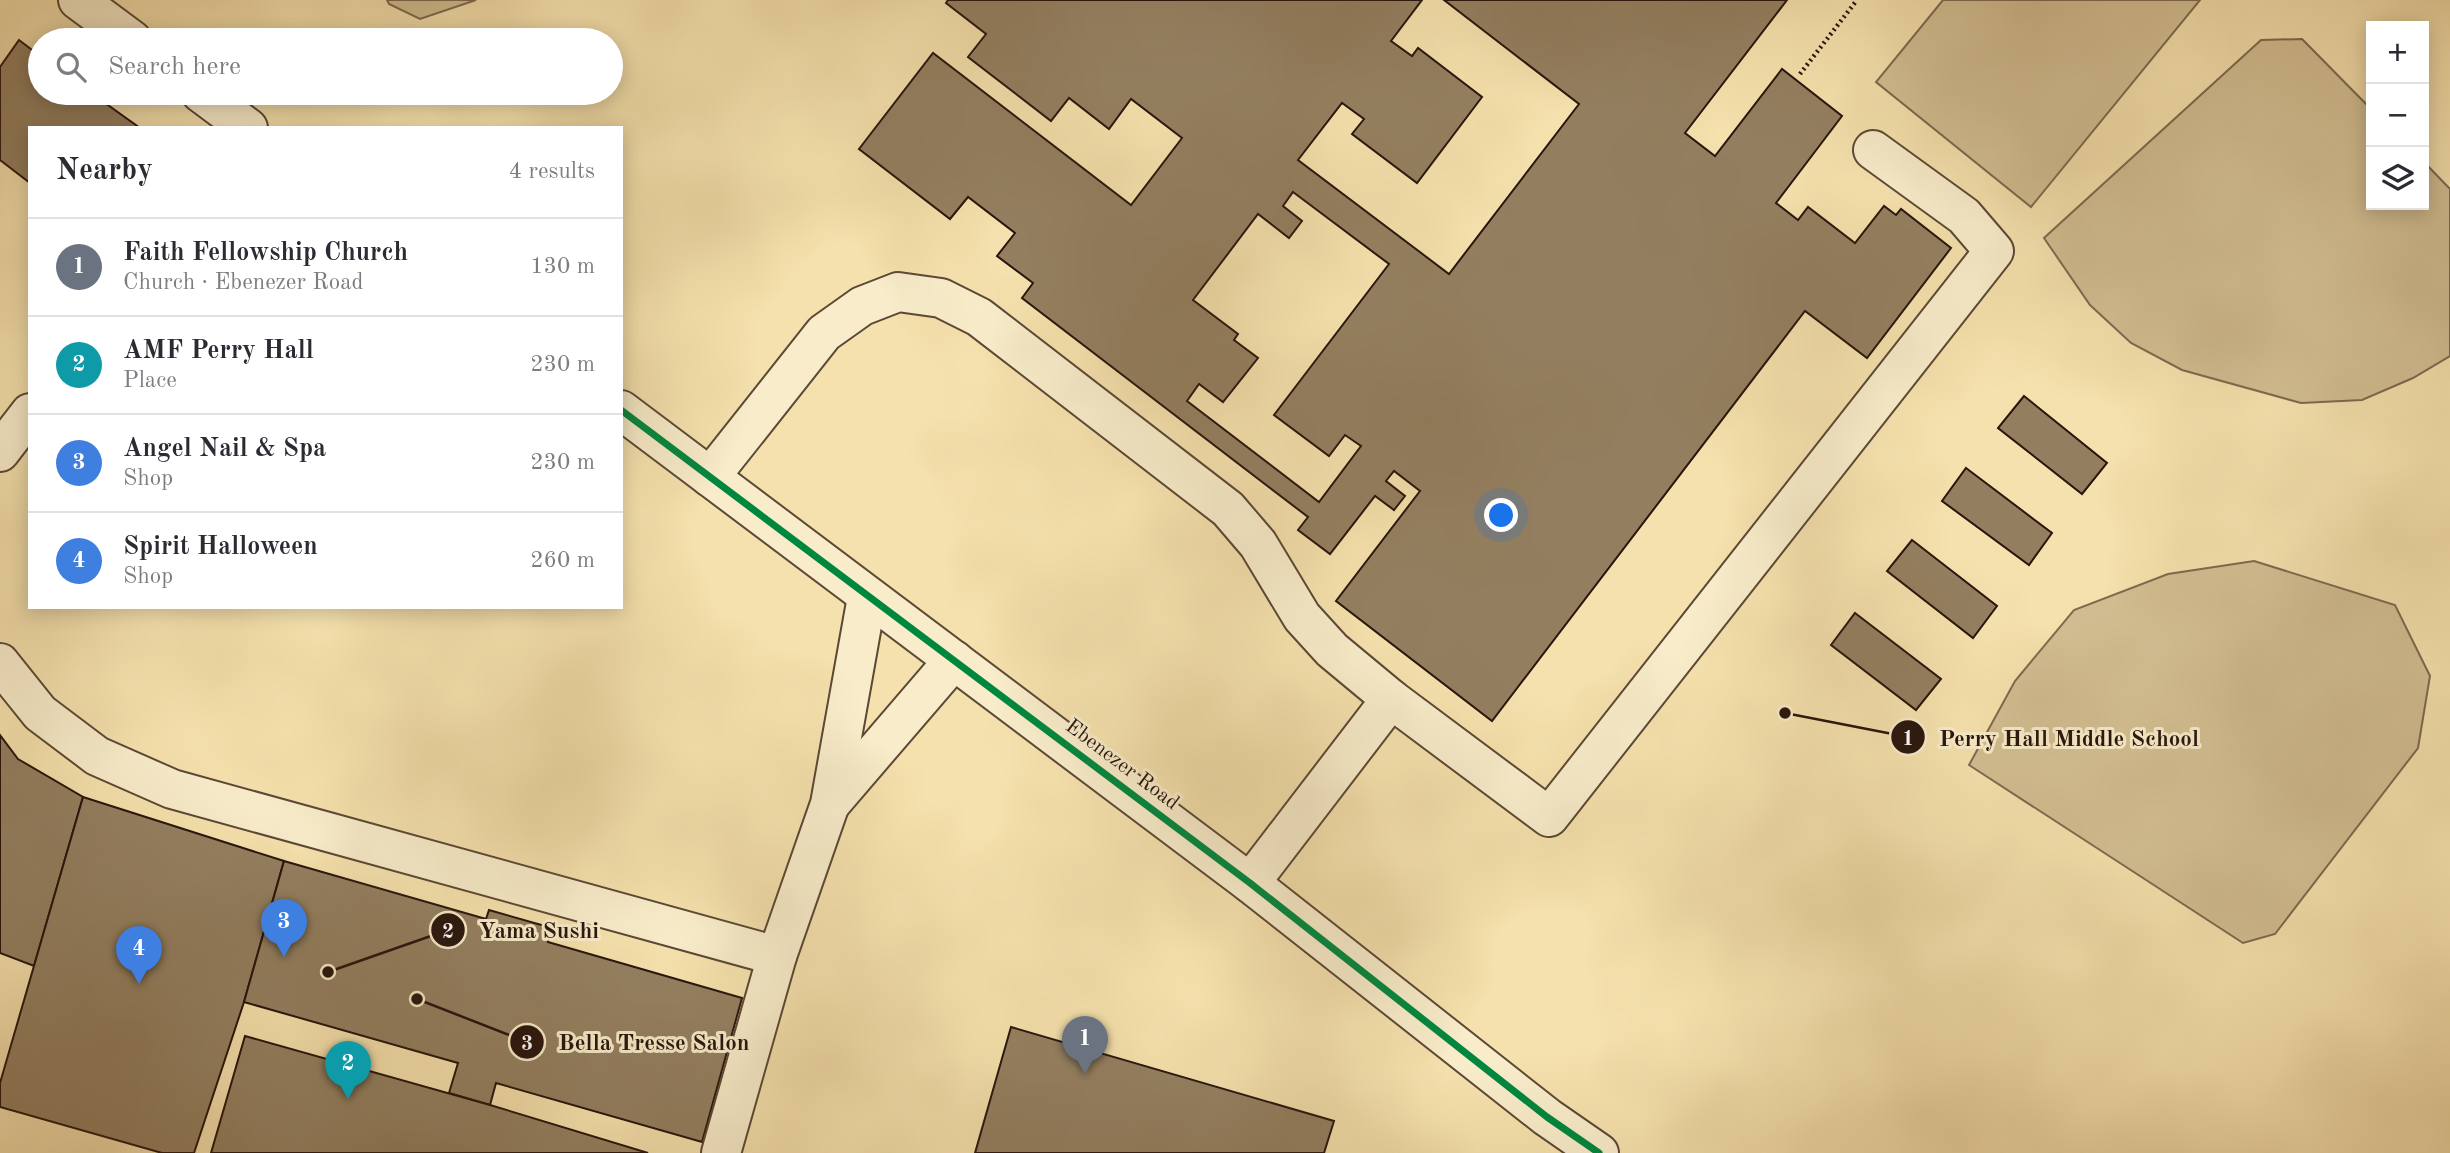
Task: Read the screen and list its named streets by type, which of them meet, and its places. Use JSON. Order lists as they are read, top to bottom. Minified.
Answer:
{"streets":{"street":["Ebenezer Road"]},"places":["Perry Hall Middle School","Yama Sushi","Bella Tresse Salon"],"page":{"map_buttons":["+","−"],"search":"Search here","heading":["Nearby","4 results"],"list":[{"mark":"1","name":"Faith Fellowship Church","note":"Church · Ebenezer Road","value":"130 m"},{"mark":"2","name":"AMF Perry Hall","note":"Place","value":"230 m"},{"mark":"3","name":"Angel Nail & Spa","note":"Shop","value":"230 m"},{"mark":"4","name":"Spirit Halloween","note":"Shop","value":"260 m"}],"pins":["3","4","1","2"]}}
